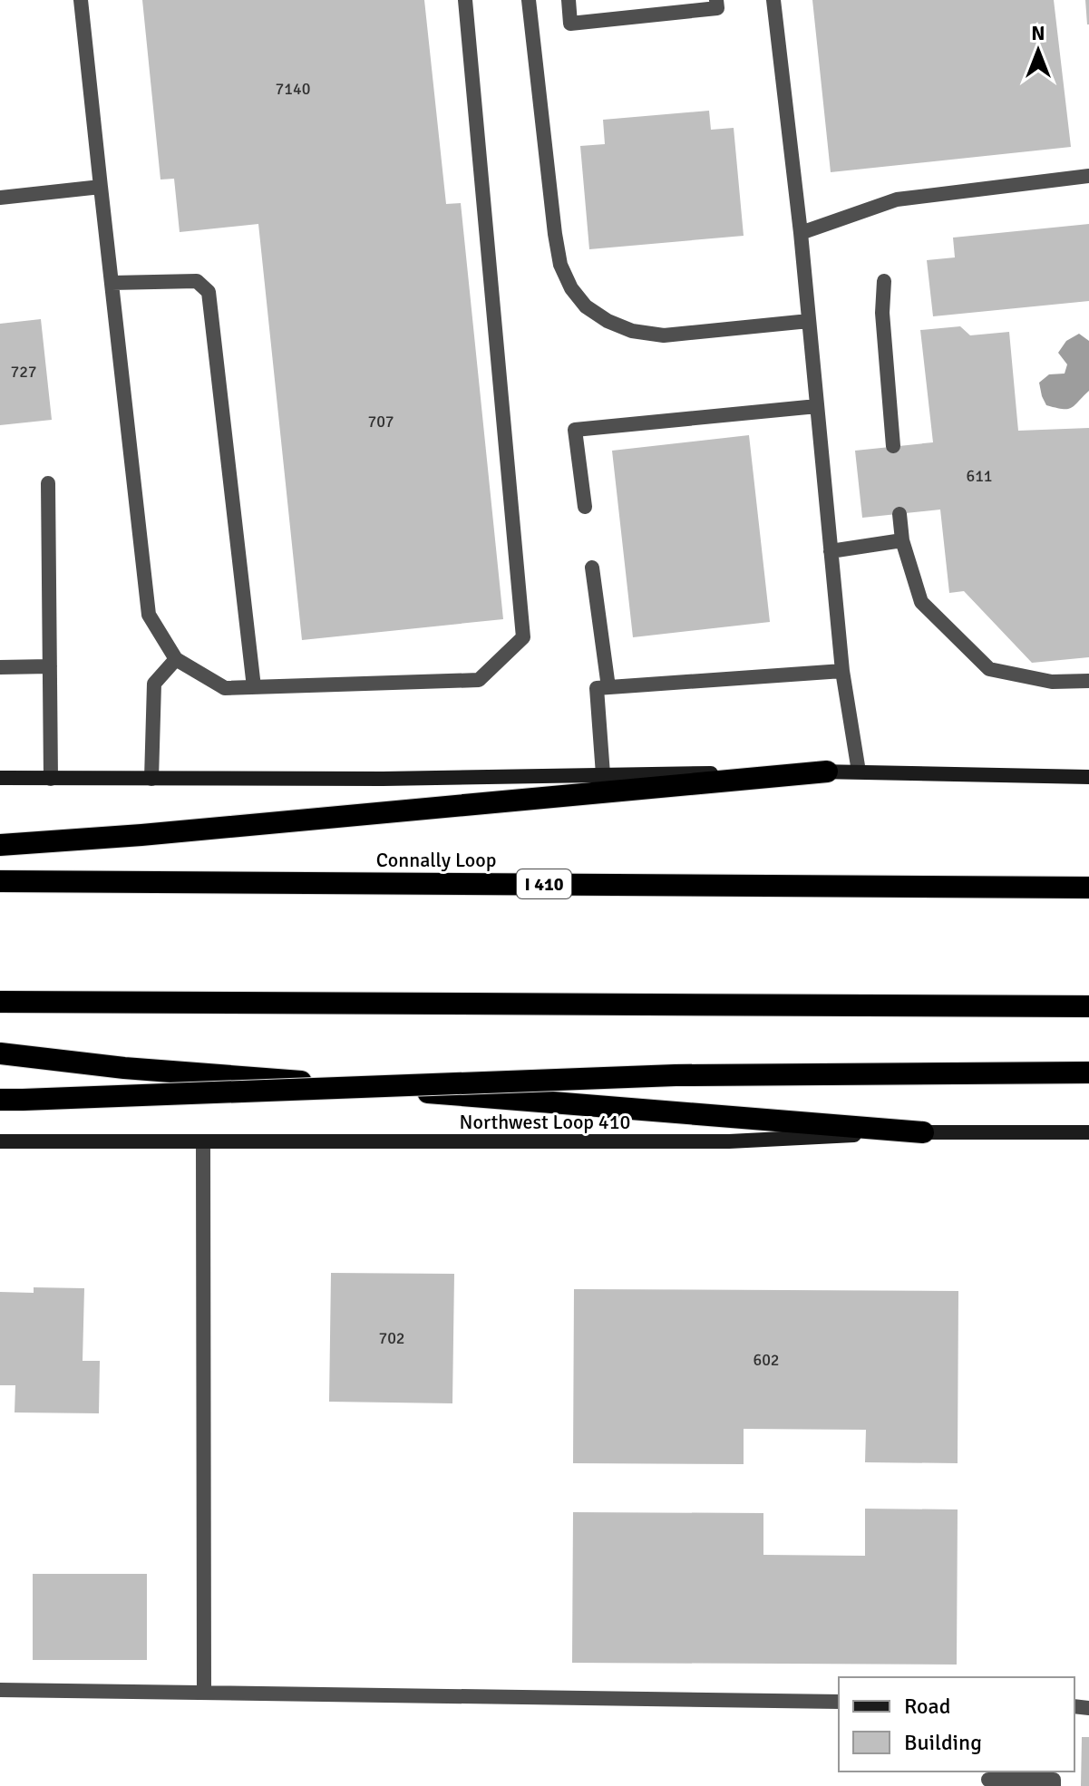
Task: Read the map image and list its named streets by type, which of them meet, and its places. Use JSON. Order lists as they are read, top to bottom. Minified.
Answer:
{"streets":{"highway":["Connally Loop","I 410"],"main road":["Northwest Loop 410"]},"house_numbers":["7140","727","707","611","702","602"],"legend":["Road","Building"],"north":"top"}
